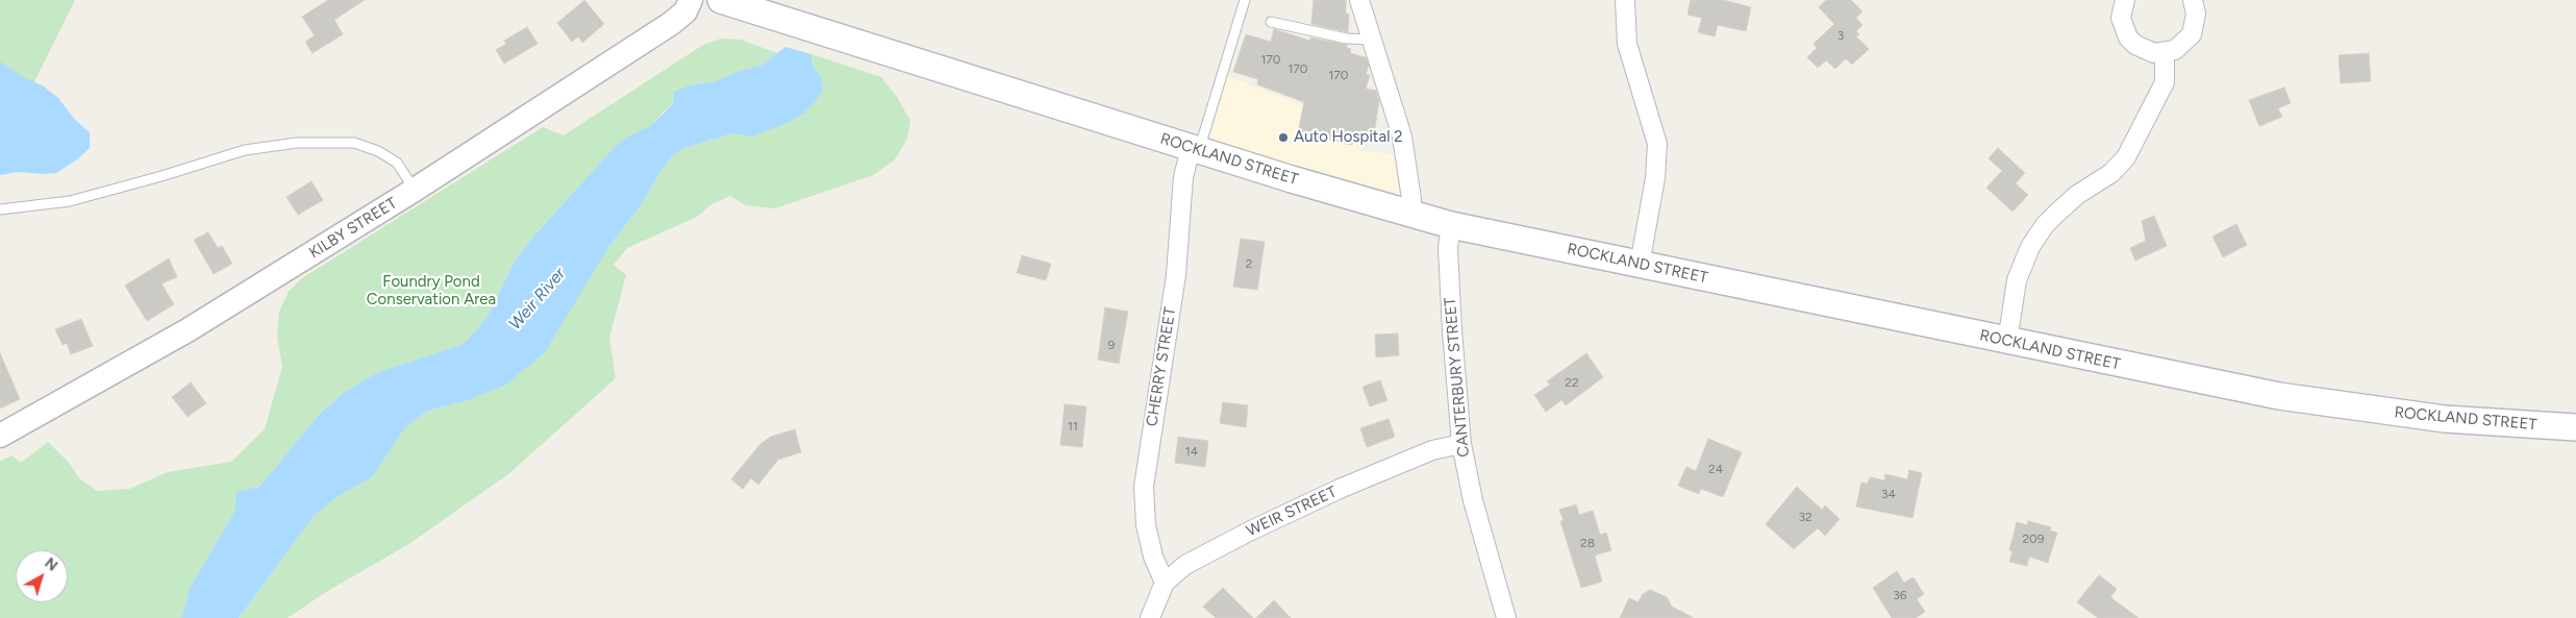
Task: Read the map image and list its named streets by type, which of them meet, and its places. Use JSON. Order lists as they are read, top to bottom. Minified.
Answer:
{"streets":{"main road":["ROCKLAND STREET"],"street":["KILBY STREET","CHERRY STREET","CANTERBURY STREET","WEIR STREET"]},"crossings":[["ROCKLAND STREET","CHERRY STREET"],["ROCKLAND STREET","CANTERBURY STREET"],["CHERRY STREET","WEIR STREET"],["CANTERBURY STREET","WEIR STREET"]],"water":["Weir River"],"parks":["Foundry Pond Conservation Area"],"places":["Auto Hospital 2"],"house_numbers":["3","170","170","170","2","9","22","11","14","24","34","32","209","28","36"],"north":"top right"}
